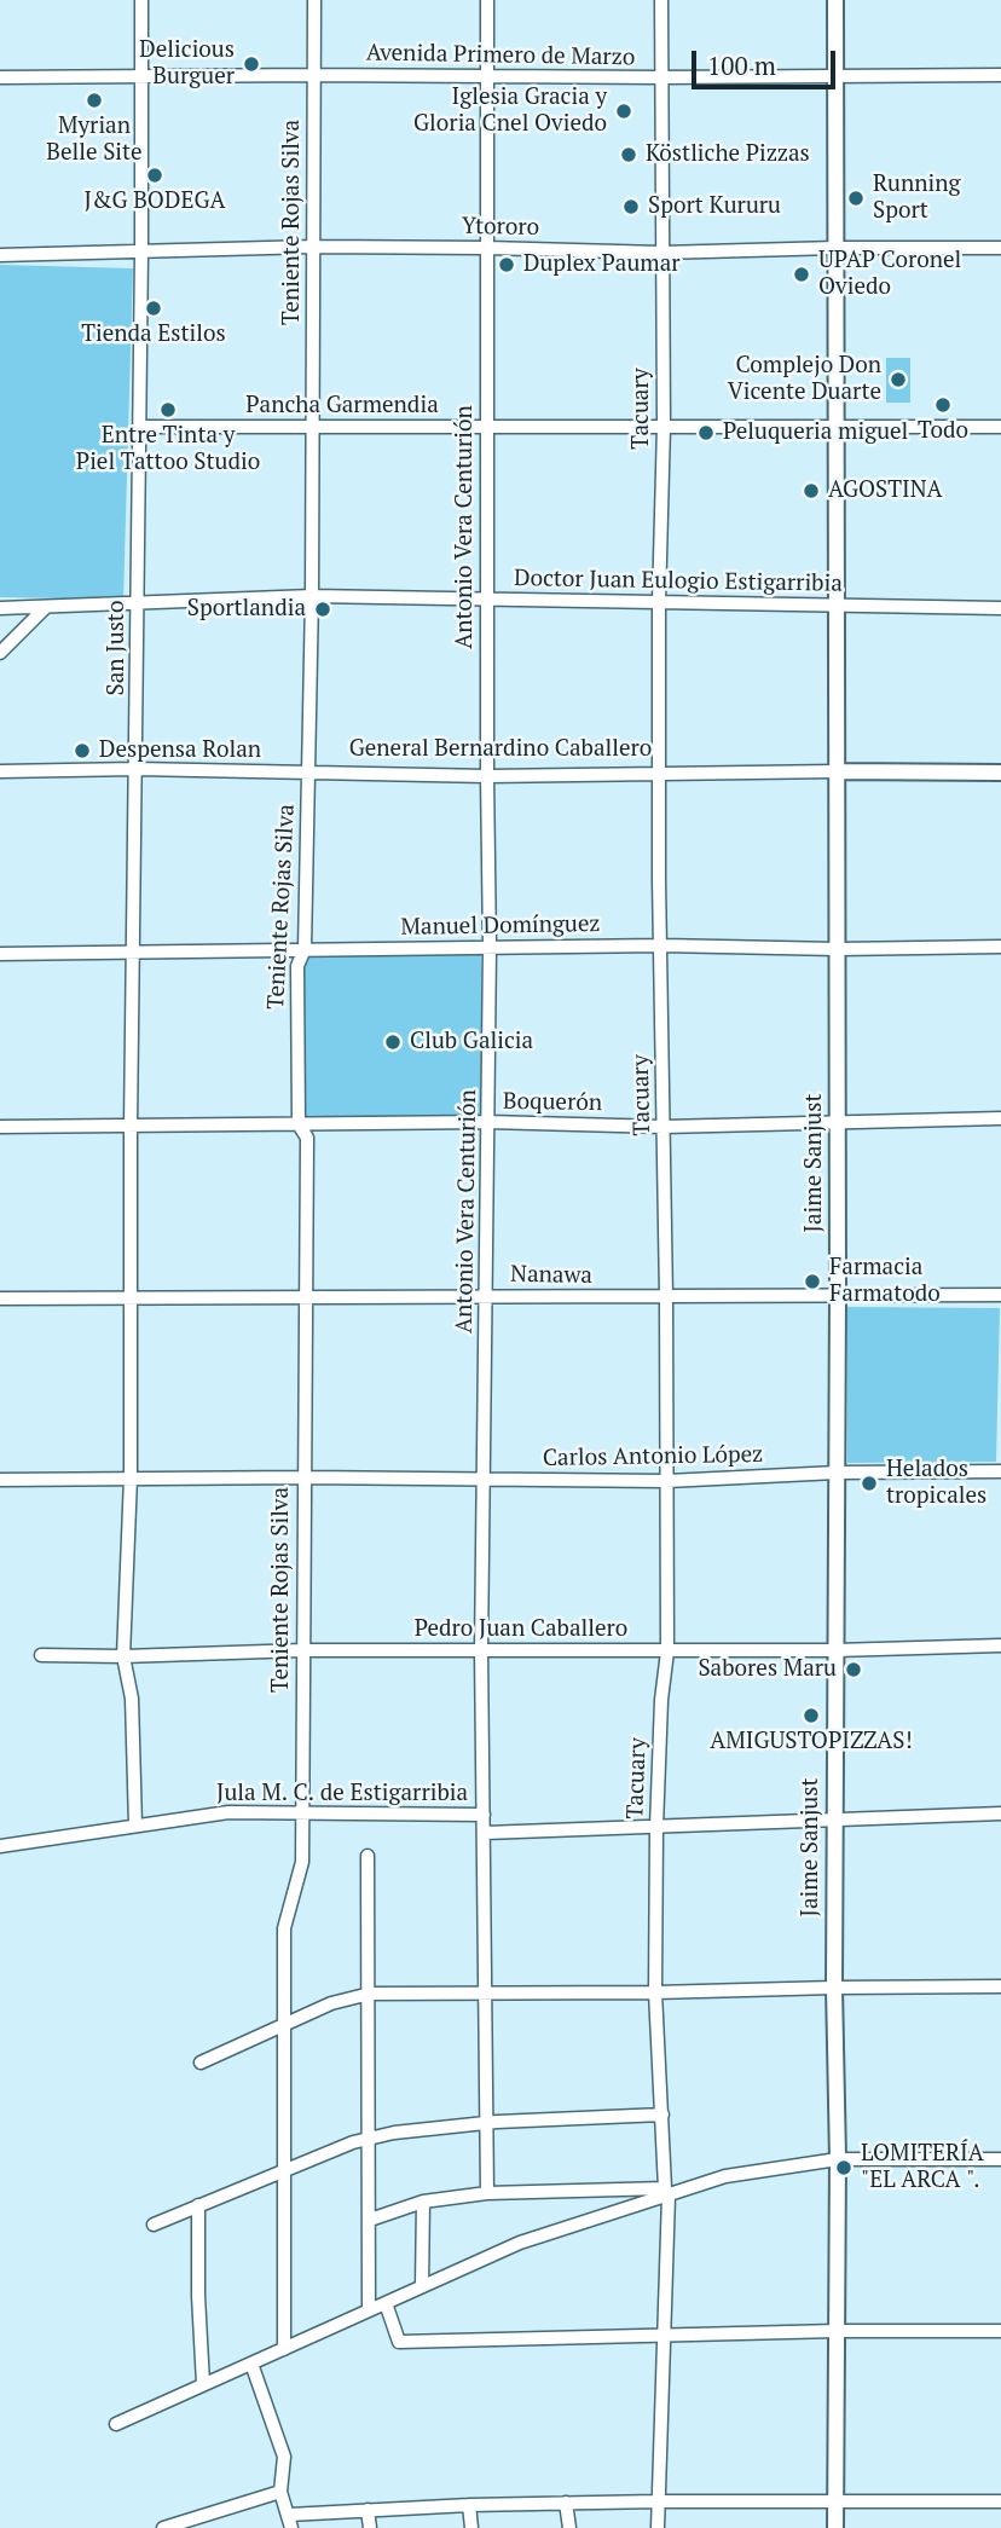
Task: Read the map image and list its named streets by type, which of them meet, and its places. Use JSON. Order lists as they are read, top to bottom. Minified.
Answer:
{"streets":{"main road":["General Bernardino Caballero","Jaime Sanjust"],"street":["Avenida Primero de Marzo","Teniente Rojas Silva","Ytororo","Pancha Garmendia","Tacuary","Antonio Vera Centurión","Doctor Juan Eulogio Estigarribia","San Justo","Manuel Domínguez","Boquerón","Nanawa","Carlos Antonio López","Pedro Juan Caballero","Jula M. C. de Estigarribia"]},"crossings":[["Avenida Primero de Marzo","Teniente Rojas Silva"],["Avenida Primero de Marzo","Tacuary"],["Avenida Primero de Marzo","Antonio Vera Centurión"],["Avenida Primero de Marzo","San Justo"],["Avenida Primero de Marzo","Jaime Sanjust"],["Teniente Rojas Silva","Ytororo"],["Teniente Rojas Silva","Pancha Garmendia"],["Teniente Rojas Silva","Doctor Juan Eulogio Estigarribia"],["Teniente Rojas Silva","General Bernardino Caballero"],["Teniente Rojas Silva","Manuel Domínguez"],["Teniente Rojas Silva","Boquerón"],["Teniente Rojas Silva","Nanawa"],["Teniente Rojas Silva","Carlos Antonio López"],["Teniente Rojas Silva","Pedro Juan Caballero"],["Teniente Rojas Silva","Jula M. C. de Estigarribia"],["Ytororo","Tacuary"],["Ytororo","Antonio Vera Centurión"],["Ytororo","San Justo"],["Ytororo","Jaime Sanjust"],["Pancha Garmendia","Tacuary"],["Pancha Garmendia","Antonio Vera Centurión"],["Pancha Garmendia","San Justo"],["Pancha Garmendia","Jaime Sanjust"],["Tacuary","Doctor Juan Eulogio Estigarribia"],["Tacuary","General Bernardino Caballero"],["Tacuary","Manuel Domínguez"],["Tacuary","Boquerón"],["Tacuary","Nanawa"],["Tacuary","Carlos Antonio López"],["Tacuary","Pedro Juan Caballero"],["Tacuary","Jula M. C. de Estigarribia"],["Antonio Vera Centurión","Doctor Juan Eulogio Estigarribia"],["Antonio Vera Centurión","General Bernardino Caballero"],["Antonio Vera Centurión","Manuel Domínguez"],["Antonio Vera Centurión","Boquerón"],["Antonio Vera Centurión","Nanawa"],["Antonio Vera Centurión","Carlos Antonio López"],["Antonio Vera Centurión","Pedro Juan Caballero"],["Antonio Vera Centurión","Jula M. C. de Estigarribia"],["Doctor Juan Eulogio Estigarribia","San Justo"],["Doctor Juan Eulogio Estigarribia","Jaime Sanjust"],["San Justo","General Bernardino Caballero"],["San Justo","Manuel Domínguez"],["San Justo","Boquerón"],["San Justo","Nanawa"],["San Justo","Carlos Antonio López"],["San Justo","Pedro Juan Caballero"],["San Justo","Jula M. C. de Estigarribia"],["General Bernardino Caballero","Jaime Sanjust"],["Manuel Domínguez","Jaime Sanjust"],["Boquerón","Jaime Sanjust"],["Jaime Sanjust","Nanawa"],["Jaime Sanjust","Carlos Antonio López"],["Jaime Sanjust","Pedro Juan Caballero"],["Jaime Sanjust","Jula M. C. de Estigarribia"]],"places":["Delicious Burguer","Myrian Belle Site","Iglesia Gracia y Gloria Cnel Oviedo","Köstliche Pizzas","J&G BODEGA","Running Sport","Sport Kururu","Duplex Paumar","UPAP Coronel Oviedo","Tienda Estilos","Complejo Don Vicente Duarte","Todo","Entre Tinta y Piel Tattoo Studio","Peluqueria miguel","AGOSTINA","Sportlandia","Despensa Rolan","Club Galicia","Farmacia Farmatodo","Helados tropicales","Sabores Maru","AMIGUSTOPIZZAS!","LOMITERÍA \"EL ARCA \"."],"scale_bar":"100 m"}
